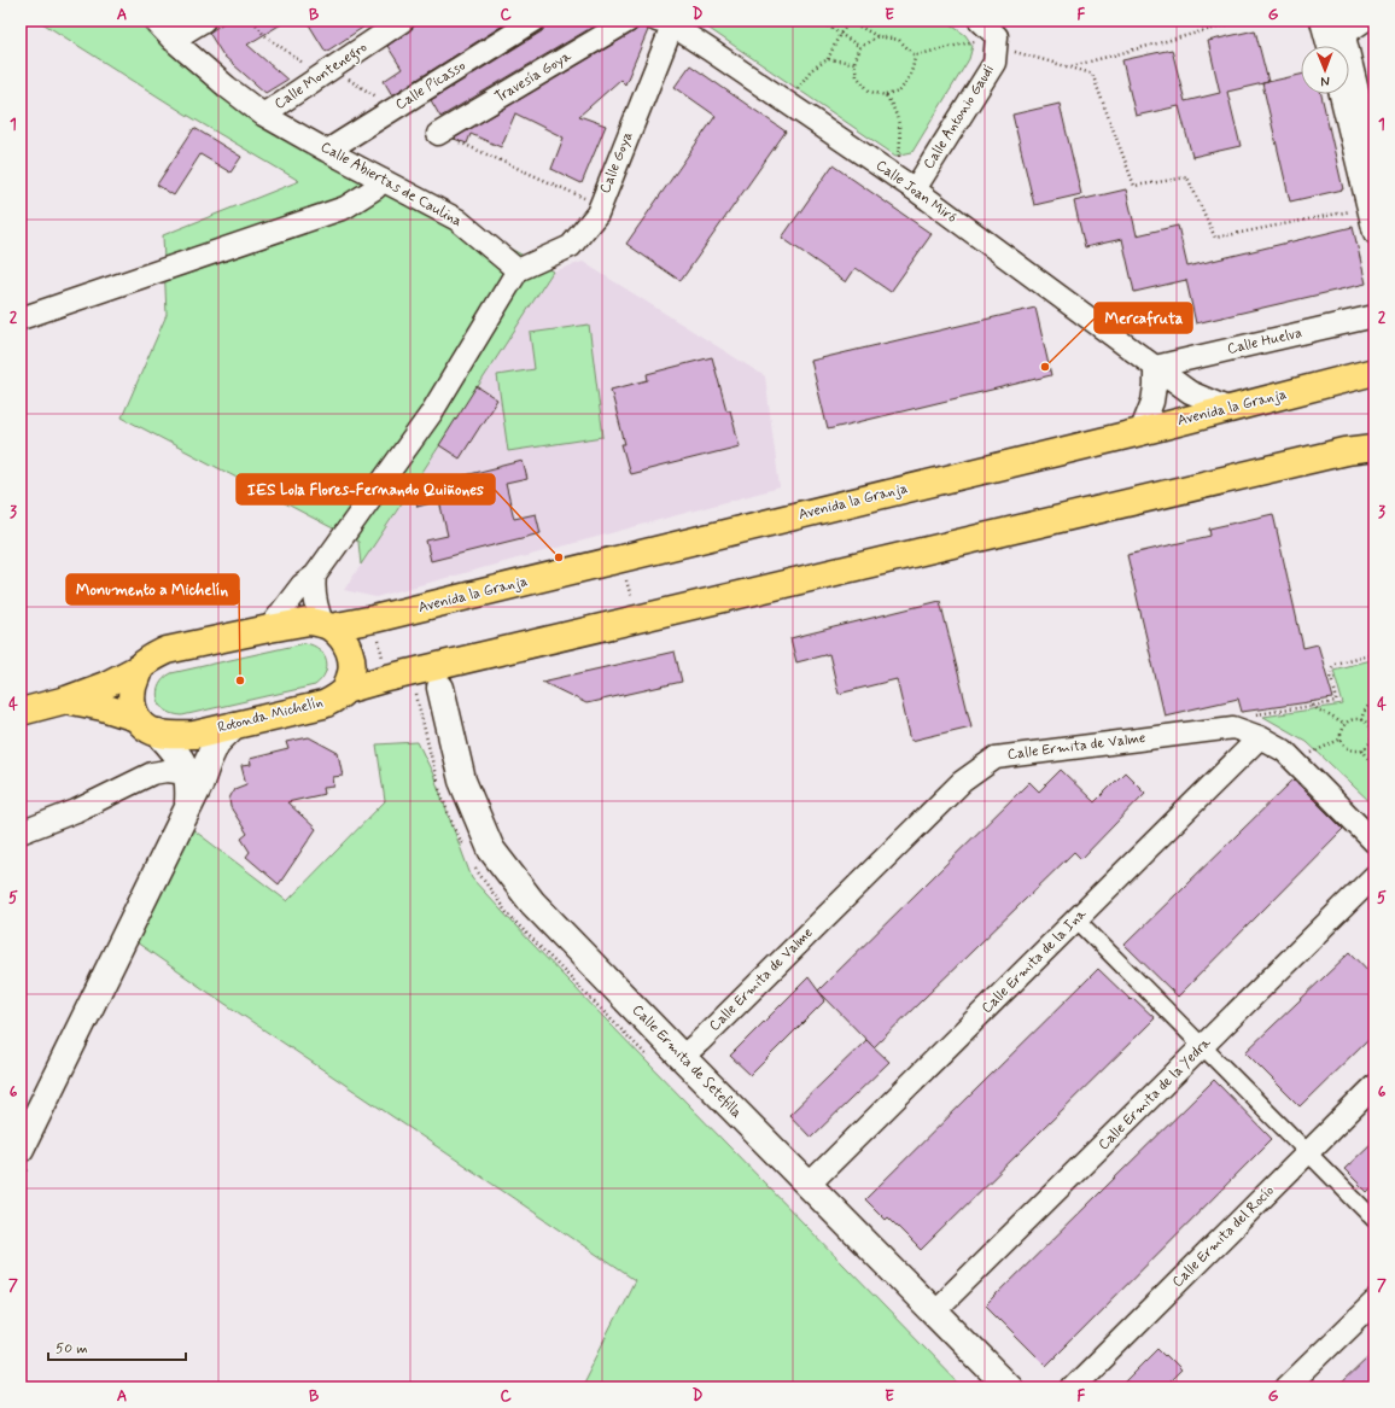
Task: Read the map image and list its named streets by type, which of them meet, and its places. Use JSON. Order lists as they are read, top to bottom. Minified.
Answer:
{"streets":{"main road":["Avenida la Granja","Rotonda Michelín"],"street":["Calle Montenegro","Travesía Goya","Calle Picasso","Calle Antonio Gaudí","Calle Goya","Calle Abiertas de Caulina","Calle Joan Miró","Calle Huelva","Calle Ermita de Valme","Calle Ermita de la Ina","Calle Ermita de Setefilla","Calle Ermita de la Yedra","Calle Ermita del Rocío"]},"crossings":[["Calle Montenegro","Calle Abiertas de Caulina"],["Calle Picasso","Calle Abiertas de Caulina"],["Calle Antonio Gaudí","Calle Joan Miró"],["Calle Goya","Calle Abiertas de Caulina"],["Calle Goya","Calle Joan Miró"],["Calle Joan Miró","Calle Huelva"],["Calle Joan Miró","Avenida la Granja"],["Calle Ermita de Valme","Calle Ermita de la Ina"],["Calle Ermita de Valme","Calle Ermita de Setefilla"],["Calle Ermita de la Ina","Calle Ermita de Setefilla"],["Calle Ermita de Setefilla","Calle Ermita de la Yedra"]],"places":["Mercafruta","IES Lola Flores-Fernando Quiñones","Monumento a Michelín"],"scale_bar":"50 m","north":"bottom","grid":{"columns":["A","B","C","D","E","F","G"],"rows":["1","2","3","4","5","6","7"]}}
